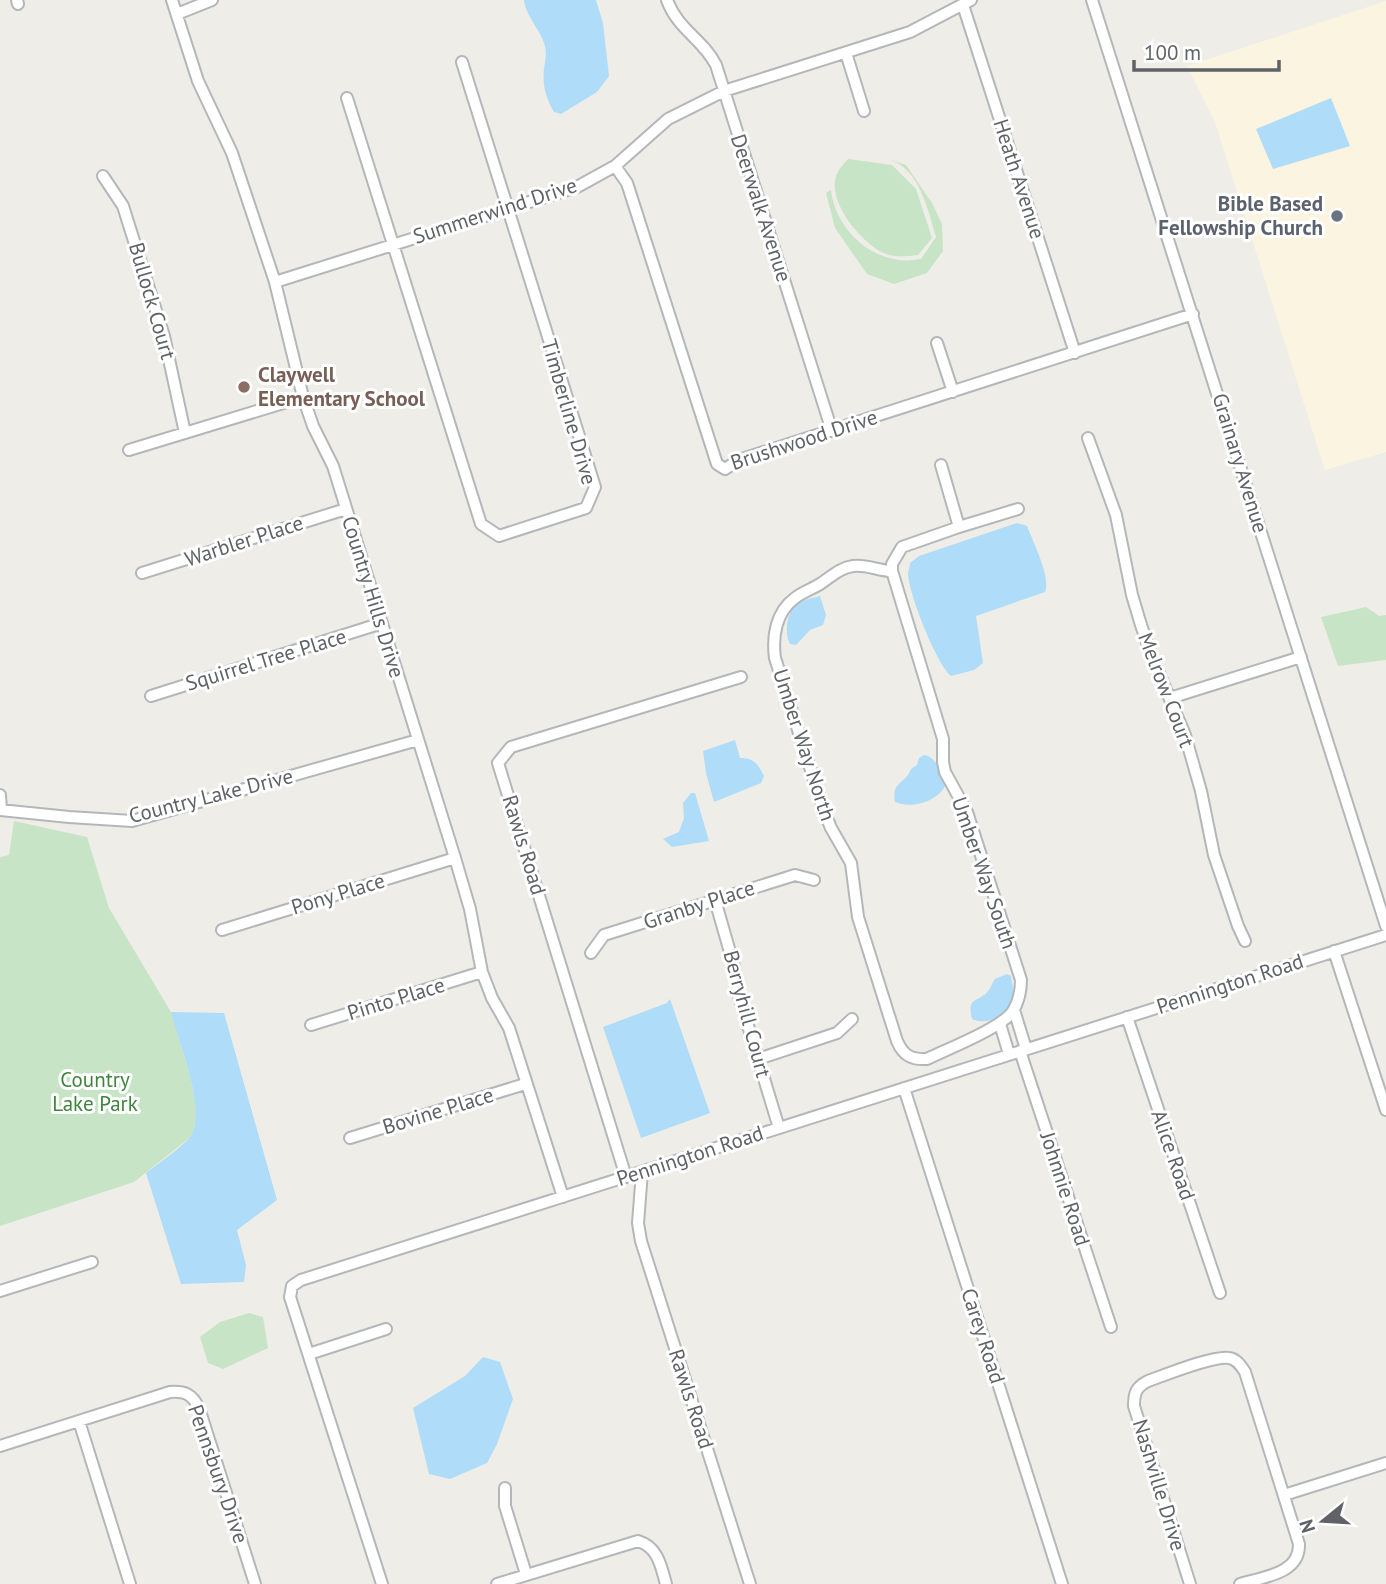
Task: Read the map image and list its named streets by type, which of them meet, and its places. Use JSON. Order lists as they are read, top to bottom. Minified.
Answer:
{"streets":{"street":["Heath Avenue","Deerwalk Avenue","Summerwind Drive","Bullock Court","Timberline Drive","Brushwood Drive","Grainary Avenue","Warbler Place","Country Hills Drive","Squirrel Tree Place","Melrow Court","Umber Way North","Country Lake Drive","Rawls Road","Umber Way South","Pony Place","Granby Place","Pennington Road","Pinto Place","Berryhill Court","Bovine Place","Alice Road","Johnnie Road","Carey Road","Pennsbury Drive","Nashville Drive"]},"crossings":[["Heath Avenue","Summerwind Drive"],["Heath Avenue","Brushwood Drive"],["Deerwalk Avenue","Summerwind Drive"],["Deerwalk Avenue","Brushwood Drive"],["Summerwind Drive","Timberline Drive"],["Summerwind Drive","Brushwood Drive"],["Summerwind Drive","Country Hills Drive"],["Brushwood Drive","Grainary Avenue"],["Warbler Place","Country Hills Drive"],["Country Hills Drive","Squirrel Tree Place"],["Country Hills Drive","Country Lake Drive"],["Country Hills Drive","Pony Place"],["Country Hills Drive","Pennington Road"],["Country Hills Drive","Pinto Place"],["Country Hills Drive","Bovine Place"],["Umber Way North","Umber Way South"],["Rawls Road","Pennington Road"],["Granby Place","Berryhill Court"],["Pennington Road","Berryhill Court"],["Pennington Road","Alice Road"],["Pennington Road","Johnnie Road"],["Pennington Road","Carey Road"]],"parks":["Country Lake Park"],"places":["Bible Based Fellowship Church","Claywell Elementary School"],"scale_bar":"100 m","north":"left"}
